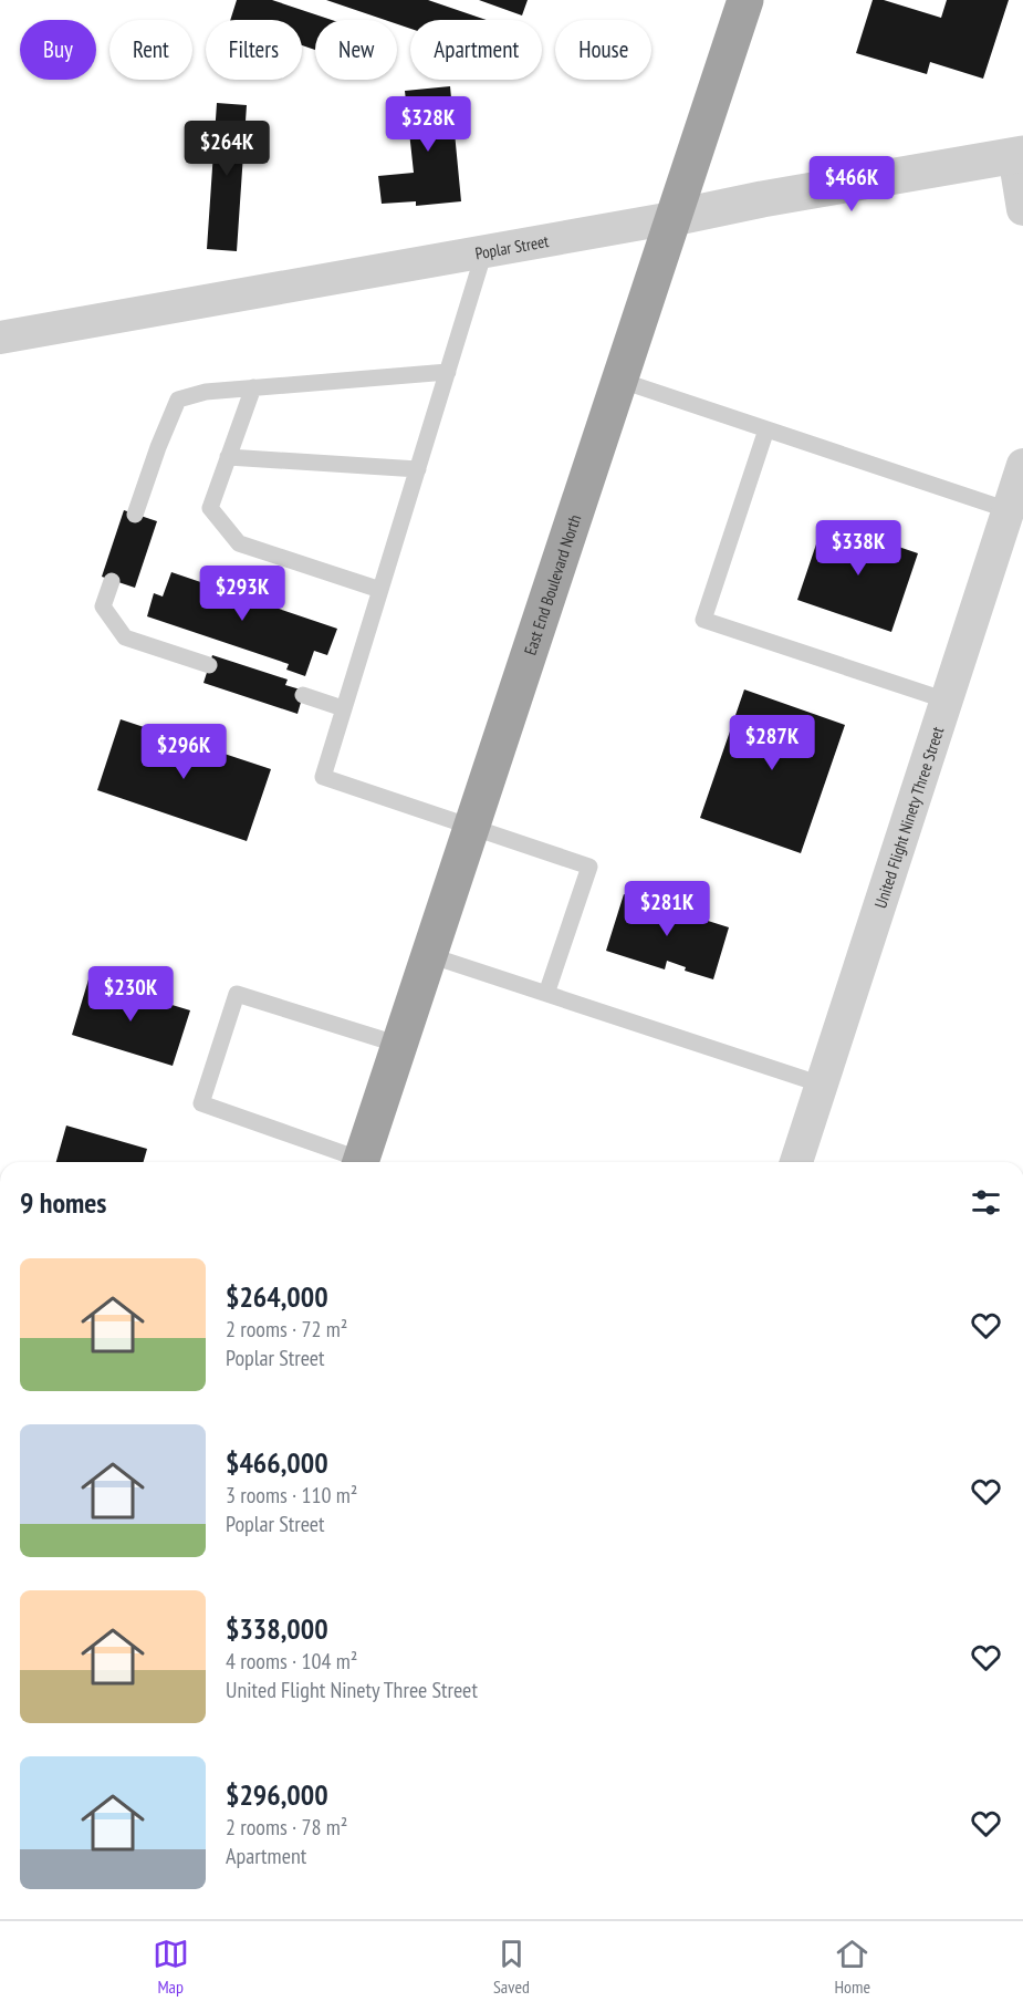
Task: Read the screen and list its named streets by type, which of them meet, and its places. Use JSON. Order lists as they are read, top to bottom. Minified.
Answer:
{"streets":{"highway":["East End Boulevard North"],"street":["Poplar Street","United Flight Ninety Three Street"]},"crossings":[["Poplar Street","East End Boulevard North"]],"page":{"chip":["Buy","Rent","Filters","New","Apartment","House"],"price":["$328K","$264K","$466K","$338K","$293K","$287K","$296K","$281K","$230K"],"heading":"9 homes","list":[{"name":"$264,000","note":"2 rooms · 72 m² · Poplar Street"},{"name":"$466,000","note":"3 rooms · 110 m² · Poplar Street"},{"name":"$338,000","note":"4 rooms · 104 m² · United Flight Ninety Three Street"},{"name":"$296,000","note":"2 rooms · 78 m² · Apartment"}],"tabs":["Map","Saved","Home"]}}
